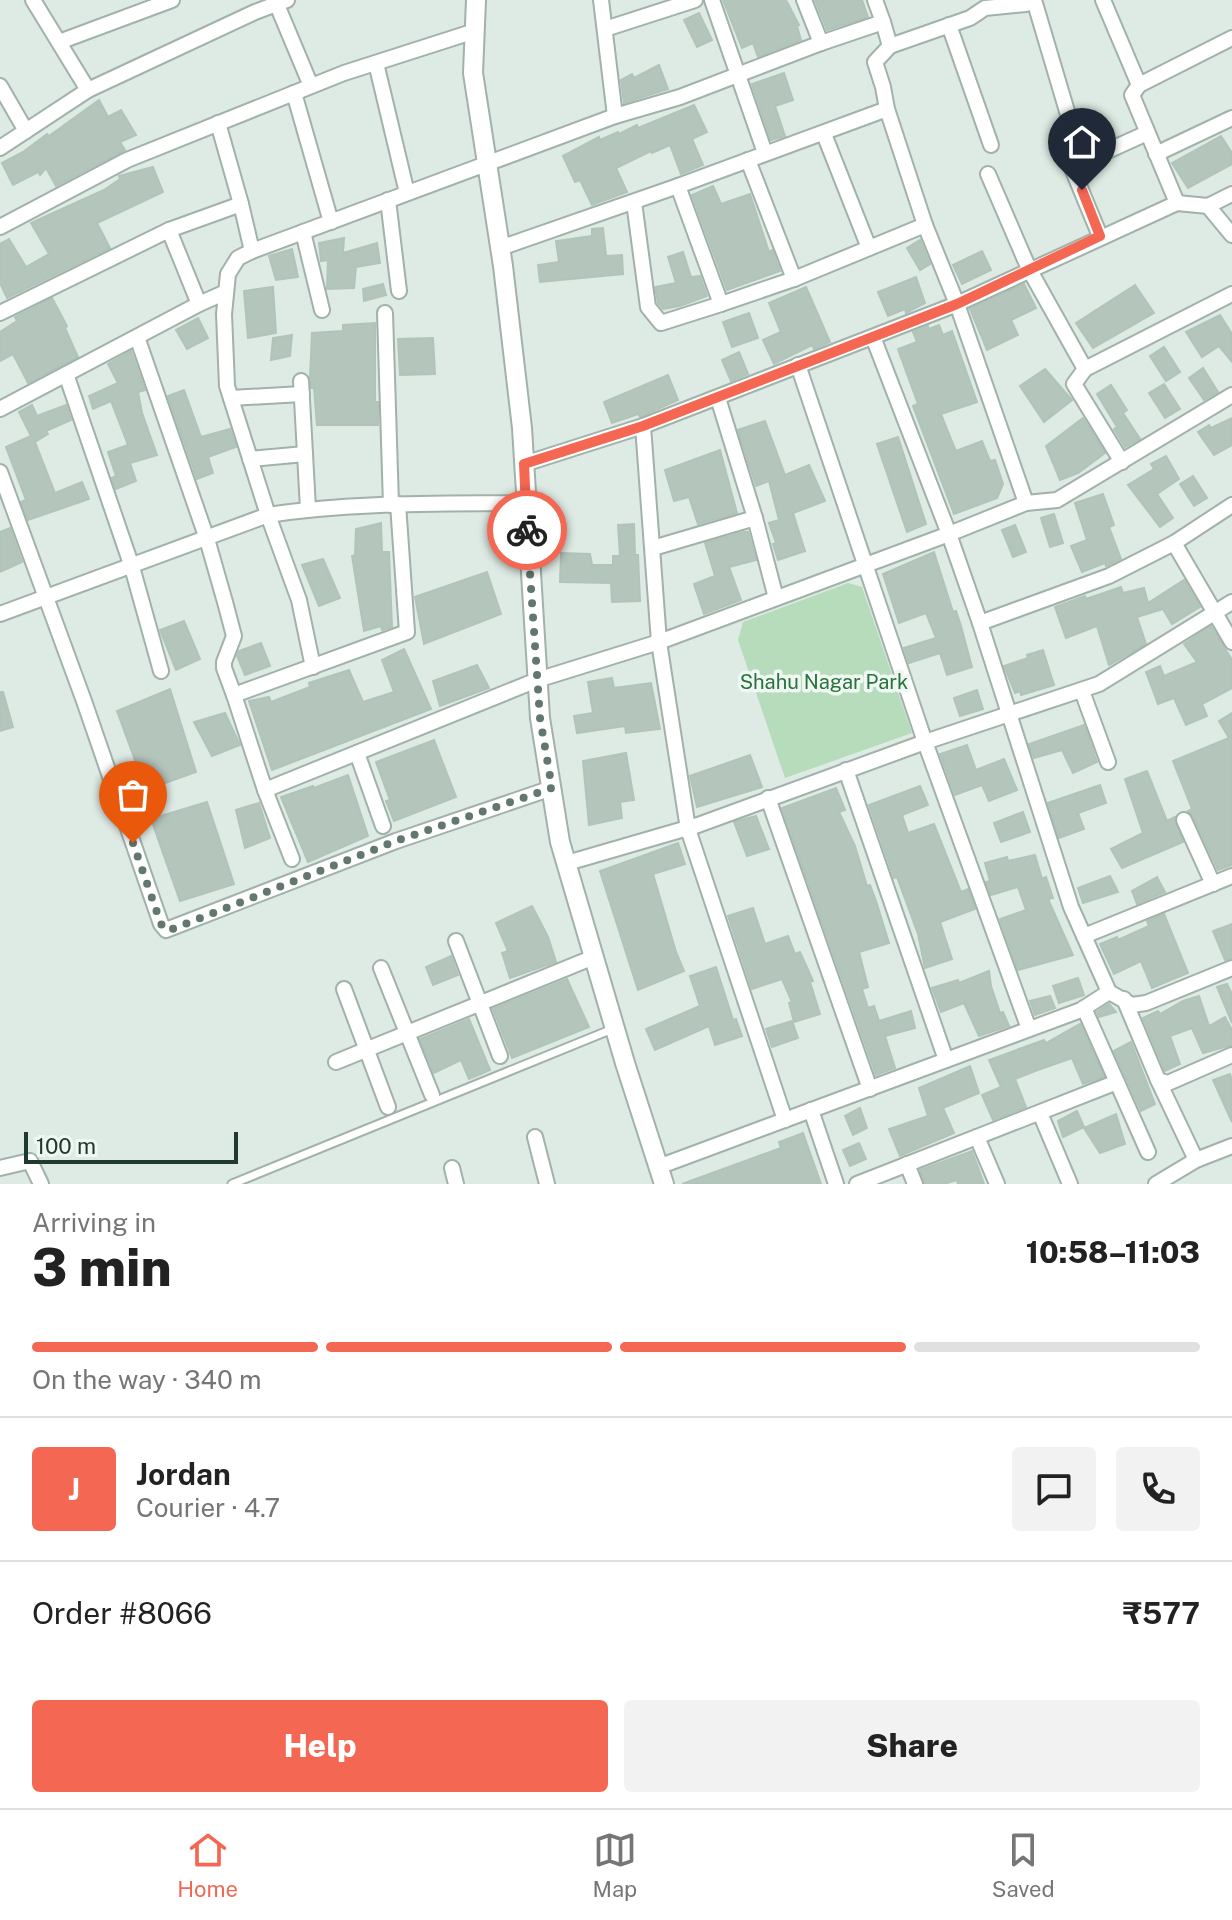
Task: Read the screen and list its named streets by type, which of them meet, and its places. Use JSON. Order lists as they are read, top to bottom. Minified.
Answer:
{"parks":["Shahu Nagar Park"],"scale_bar":"100 m","page":{"scale":"100 m","heading":["3 min","Arriving in","10:58–11:03"],"panel":["Jordan","Courier · 4.7","Order #8066","₹577"],"bar":"On the way · 340 m","round":"J","buttons":["Help","Share"],"tabs":["Home","Map","Saved"]}}
